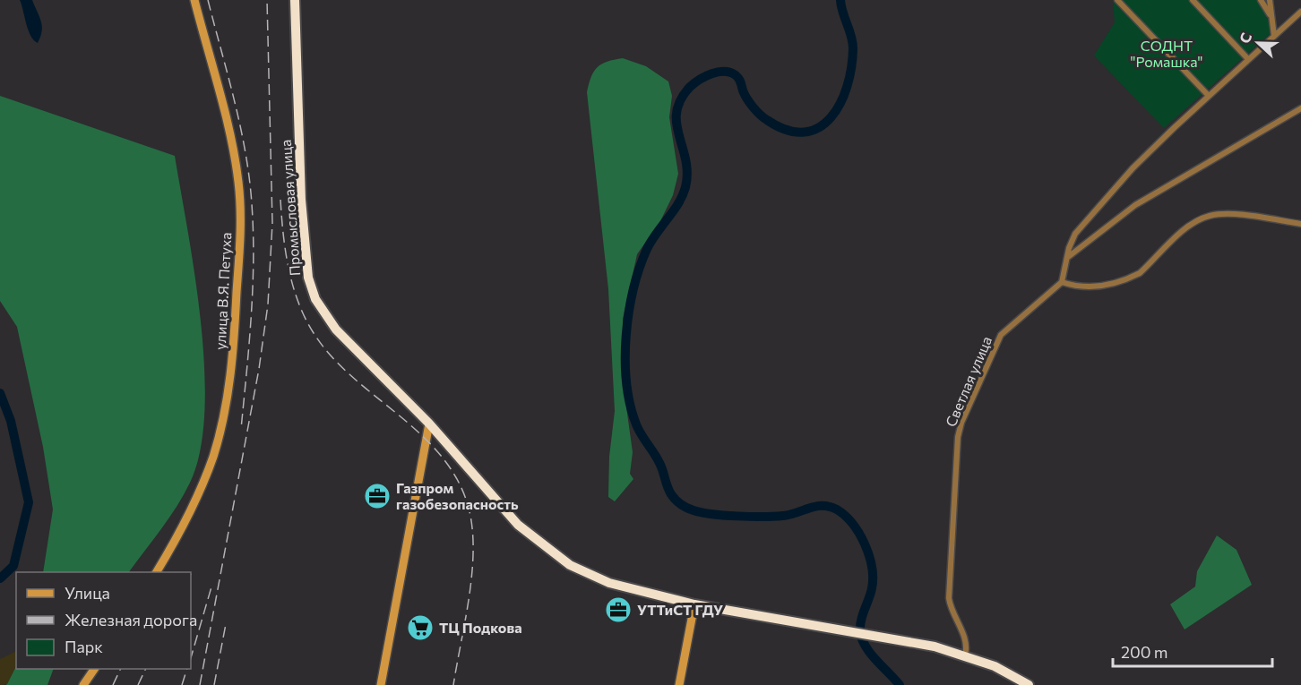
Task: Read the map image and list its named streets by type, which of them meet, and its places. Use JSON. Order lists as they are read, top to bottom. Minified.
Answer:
{"streets":{"highway":["Промысловая улица"],"street":["улица В.Я. Петуха","Светлая улица"]},"crossings":[["Промысловая улица","Светлая улица"]],"parks":["СОДНТ \"Ромашка\""],"places":{"office":["Газпром газобезопасность","УТТиСТ ГДУ"],"supermarket":["ТЦ Подкова"]},"legend":["Улица","Железная дорога","Парк"],"scale_bar":"200 m","north":"left"}
